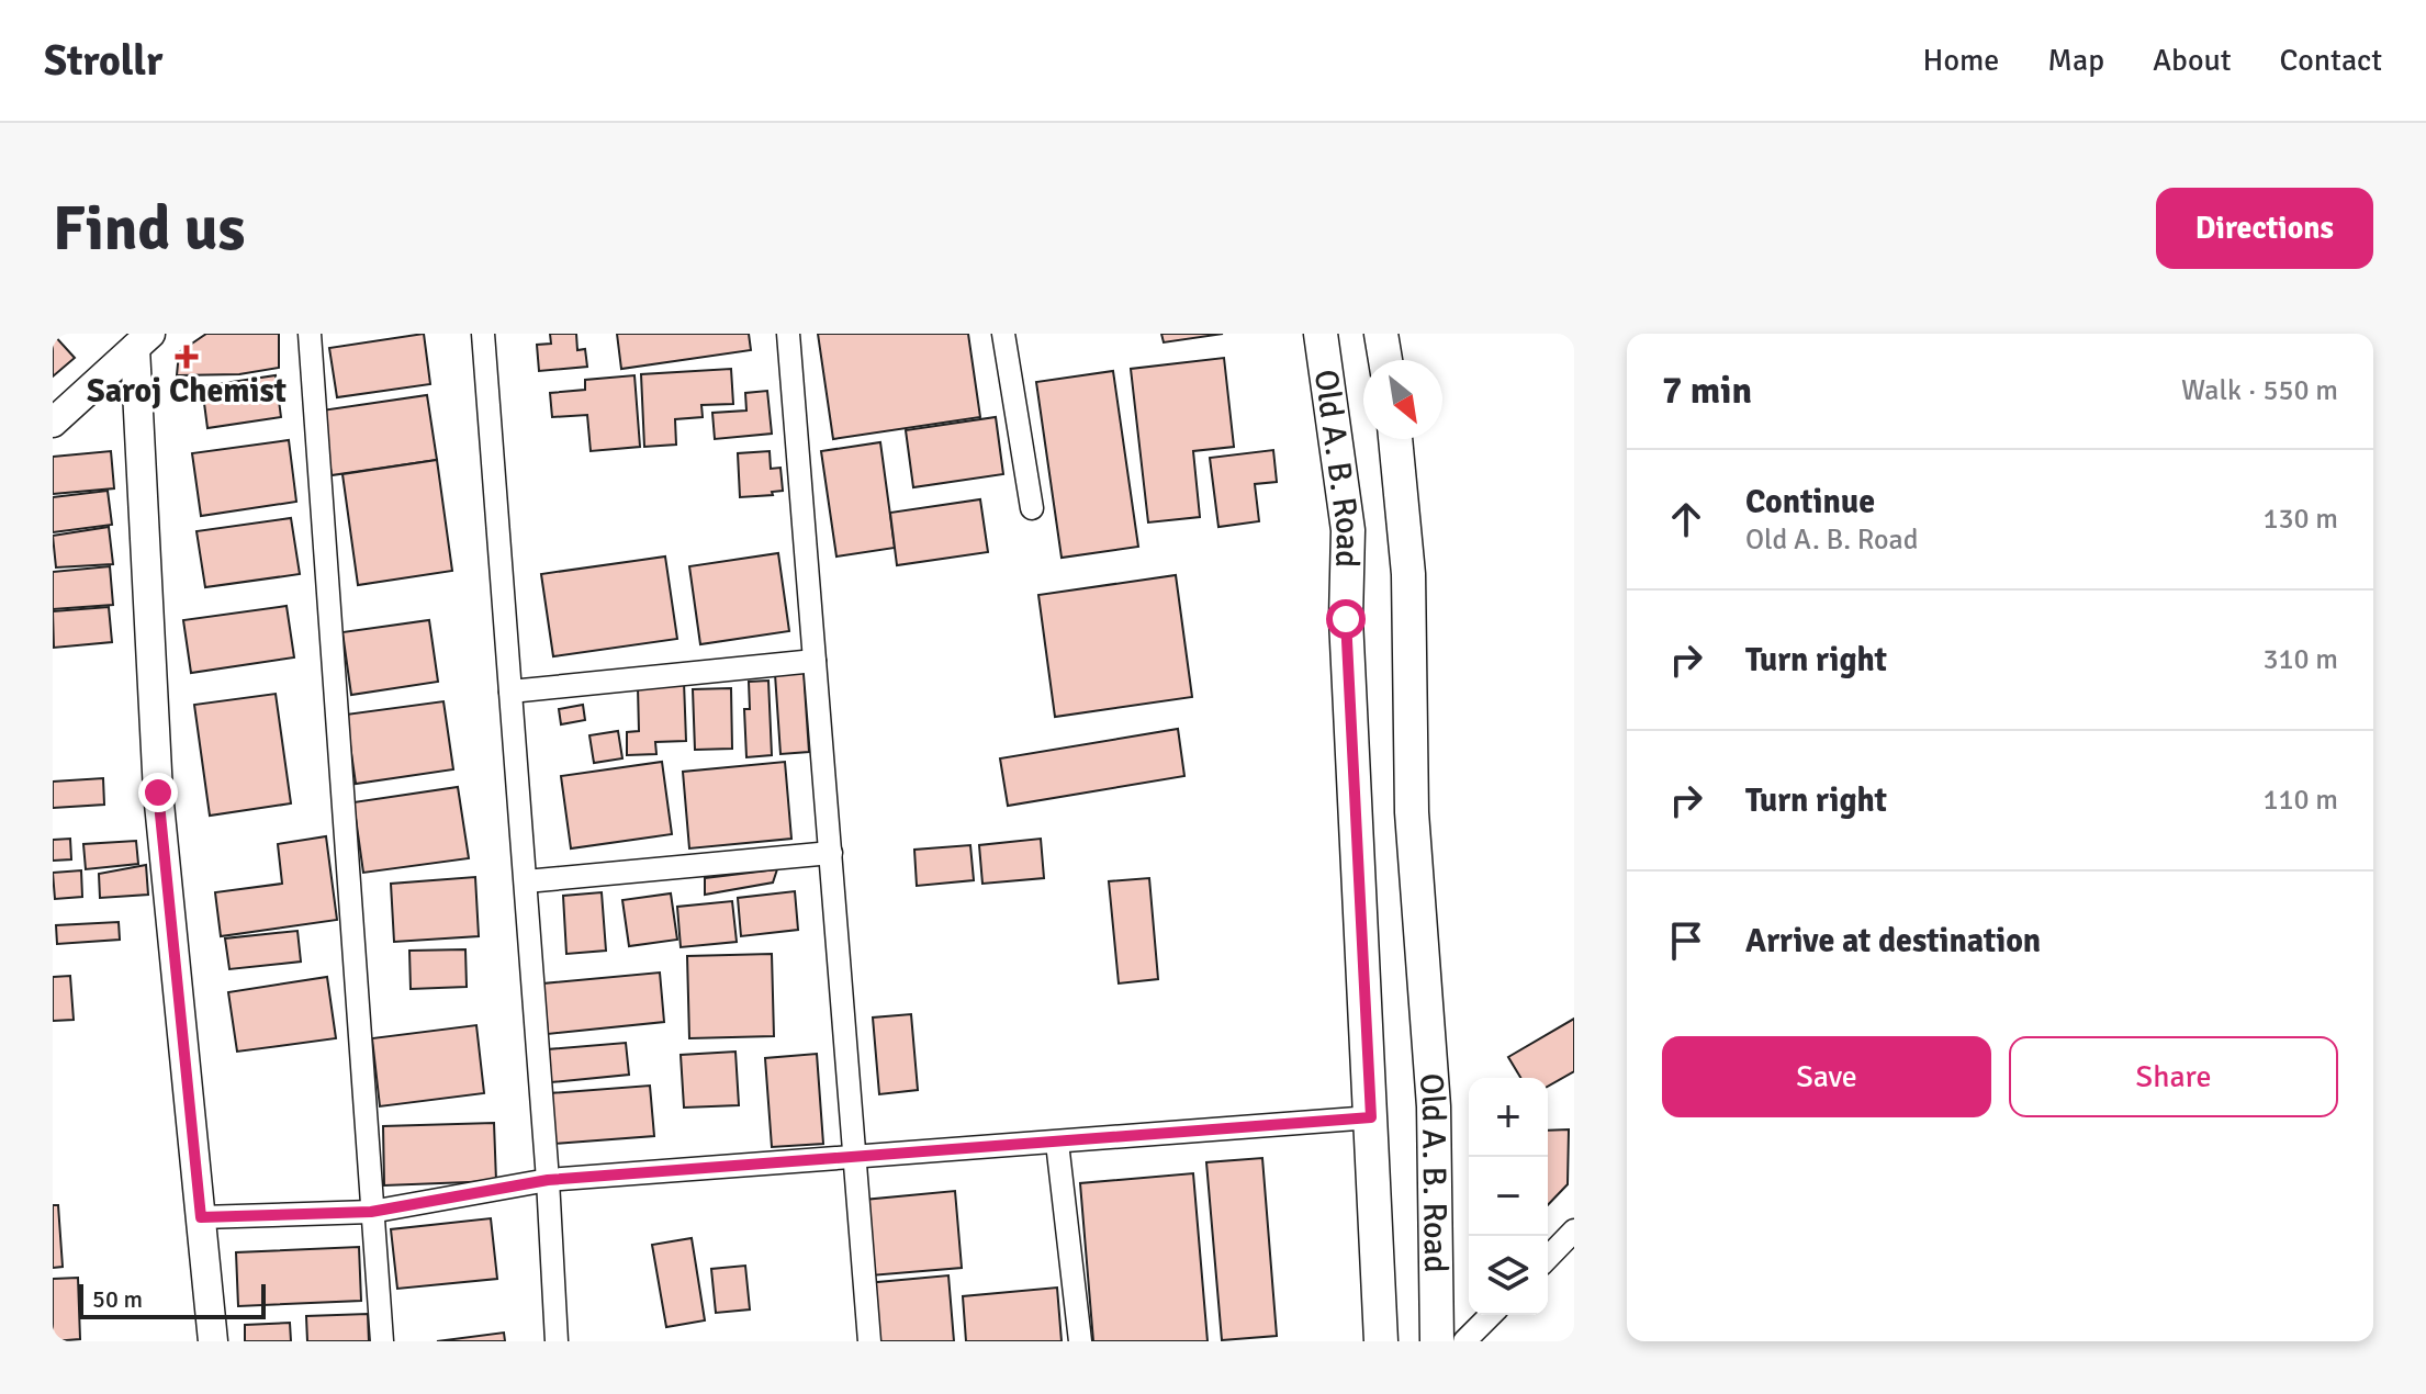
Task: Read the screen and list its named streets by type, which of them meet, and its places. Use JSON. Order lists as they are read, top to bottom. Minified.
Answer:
{"streets":{"main road":["Old A. B. Road"]},"places":{"health":["Saroj Chemist"]},"scale_bar":"50 m","north":"bottom right","page":{"header":"Strollr","nav":["Home","Map","About","Contact"],"buttons":["Directions",["Save","Share"]],"title":"Find us","heading":["7 min","Walk · 550 m"],"list":[["Continue","Old A. B. Road","130 m"],["Turn right","310 m"],["Turn right","110 m"],"Arrive at destination"],"map_buttons":["+","−"],"scale":"50 m"}}
